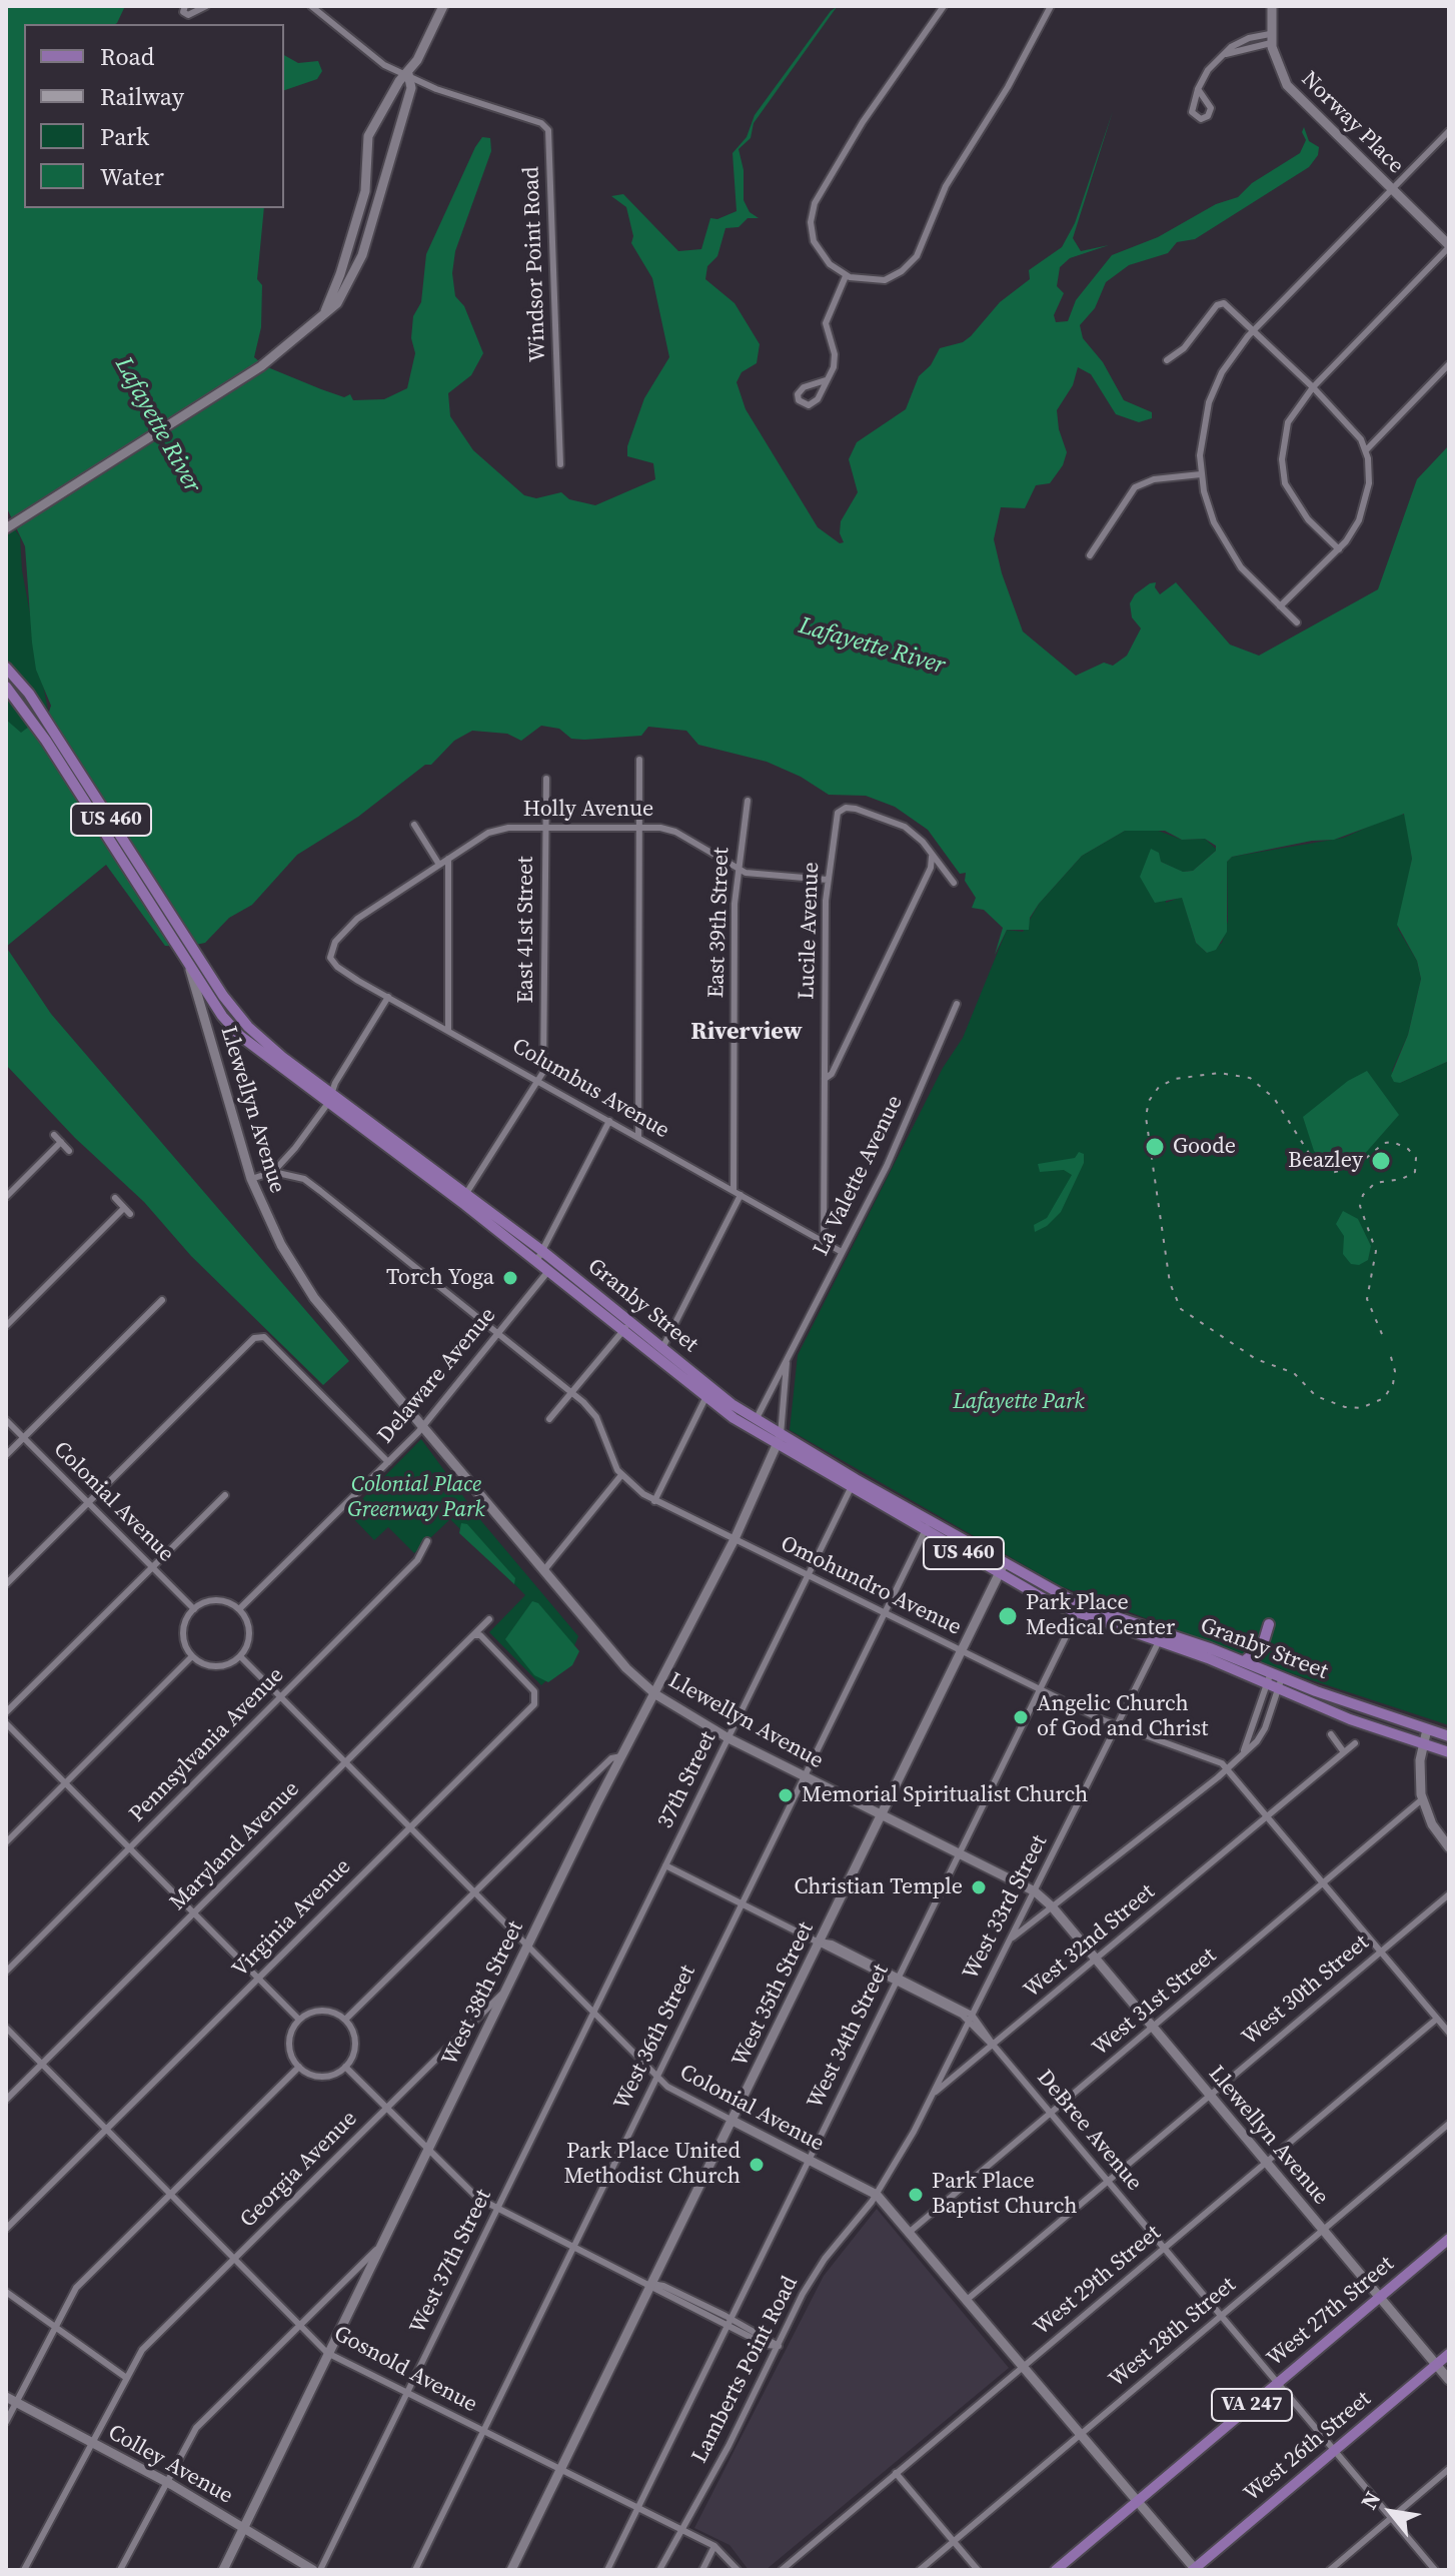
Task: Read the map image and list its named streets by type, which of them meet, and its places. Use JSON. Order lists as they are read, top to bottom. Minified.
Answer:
{"streets":{"main road":["US 460","Granby Street","West 27th Street","VA 247","West 26th Street"],"street":["Norway Place","Windsor Point Road","Holly Avenue","East 39th Street","East 41st Street","Lucile Avenue","Columbus Avenue","Llewellyn Avenue","La Valette Avenue","Delaware Avenue","Colonial Avenue","Omohundro Avenue","Pennsylvania Avenue","37th Street","Maryland Avenue","West 33rd Street","Virginia Avenue","West 32nd Street","West 30th Street","West 38th Street","West 35th Street","West 31st Street","West 34th Street","West 36th Street","DeBree Avenue","Georgia Avenue","West 37th Street","West 29th Street","West 28th Street","Gosnold Avenue","Lamberts Point Road","Colley Avenue"]},"crossings":[["Holly Avenue","East 39th Street"],["Holly Avenue","East 41st Street"],["Holly Avenue","Lucile Avenue"],["Holly Avenue","Columbus Avenue"],["US 460","Granby Street"],["East 39th Street","Columbus Avenue"],["East 39th Street","Granby Street"],["East 41st Street","Columbus Avenue"],["East 41st Street","Granby Street"],["Lucile Avenue","Columbus Avenue"],["Columbus Avenue","La Valette Avenue"],["Llewellyn Avenue","Granby Street"],["Llewellyn Avenue","Delaware Avenue"],["Llewellyn Avenue","37th Street"],["Llewellyn Avenue","West 33rd Street"],["Llewellyn Avenue","West 32nd Street"],["Llewellyn Avenue","West 30th Street"],["Llewellyn Avenue","West 38th Street"],["Llewellyn Avenue","West 35th Street"],["Llewellyn Avenue","West 31st Street"],["Llewellyn Avenue","West 34th Street"],["Llewellyn Avenue","West 36th Street"],["Llewellyn Avenue","West 29th Street"],["Llewellyn Avenue","West 27th Street"],["Llewellyn Avenue","West 28th Street"],["Llewellyn Avenue","West 26th Street"],["La Valette Avenue","Granby Street"],["La Valette Avenue","West 38th Street"],["Granby Street","Delaware Avenue"],["Granby Street","37th Street"],["Granby Street","West 33rd Street"],["Granby Street","West 38th Street"],["Granby Street","West 35th Street"],["Granby Street","West 34th Street"],["Granby Street","West 36th Street"],["Delaware Avenue","Colonial Avenue"],["Delaware Avenue","Omohundro Avenue"],["Colonial Avenue","Pennsylvania Avenue"],["Colonial Avenue","37th Street"],["Colonial Avenue","Maryland Avenue"],["Colonial Avenue","West 33rd Street"],["Colonial Avenue","Virginia Avenue"],["Colonial Avenue","West 30th Street"],["Colonial Avenue","West 38th Street"],["Colonial Avenue","West 35th Street"],["Colonial Avenue","West 31st Street"],["Colonial Avenue","West 34th Street"],["Colonial Avenue","West 36th Street"],["Colonial Avenue","West 37th Street"],["Colonial Avenue","West 29th Street"],["Colonial Avenue","West 27th Street"],["Colonial Avenue","West 28th Street"],["Colonial Avenue","Lamberts Point Road"],["Colonial Avenue","West 26th Street"],["Omohundro Avenue","37th Street"],["Omohundro Avenue","West 33rd Street"],["Omohundro Avenue","West 32nd Street"],["Omohundro Avenue","West 30th Street"],["Omohundro Avenue","West 38th Street"],["Omohundro Avenue","West 35th Street"],["Omohundro Avenue","West 31st Street"],["Omohundro Avenue","West 34th Street"],["Omohundro Avenue","West 36th Street"],["Omohundro Avenue","West 29th Street"],["37th Street","DeBree Avenue"],["37th Street","West 37th Street"],["Maryland Avenue","Virginia Avenue"],["Maryland Avenue","Gosnold Avenue"],["West 33rd Street","West 32nd Street"],["West 33rd Street","DeBree Avenue"],["West 33rd Street","Lamberts Point Road"],["Virginia Avenue","Gosnold Avenue"],["West 32nd Street","DeBree Avenue"],["West 30th Street","DeBree Avenue"],["West 38th Street","Georgia Avenue"],["West 38th Street","Gosnold Avenue"],["West 38th Street","Colley Avenue"],["West 35th Street","DeBree Avenue"],["West 35th Street","Gosnold Avenue"],["West 31st Street","DeBree Avenue"],["West 34th Street","DeBree Avenue"],["West 34th Street","Gosnold Avenue"],["West 36th Street","DeBree Avenue"],["West 36th Street","Gosnold Avenue"],["DeBree Avenue","West 29th Street"],["DeBree Avenue","West 27th Street"],["DeBree Avenue","West 28th Street"],["DeBree Avenue","West 26th Street"],["Georgia Avenue","Gosnold Avenue"],["Georgia Avenue","Colley Avenue"],["West 37th Street","Gosnold Avenue"],["Gosnold Avenue","Lamberts Point Road"]],"districts":["Riverview"],"water":["Lafayette River"],"parks":["Lafayette Park","Colonial Place Greenway Park"],"places":["Goode","Beazley","Torch Yoga","Park Place Medical Center","Angelic Church of God and Christ","Memorial Spiritualist Church","Christian Temple","Park Place United Methodist Church","Park Place Baptist Church"],"legend":["Road","Railway","Park","Water"],"north":"top left"}
